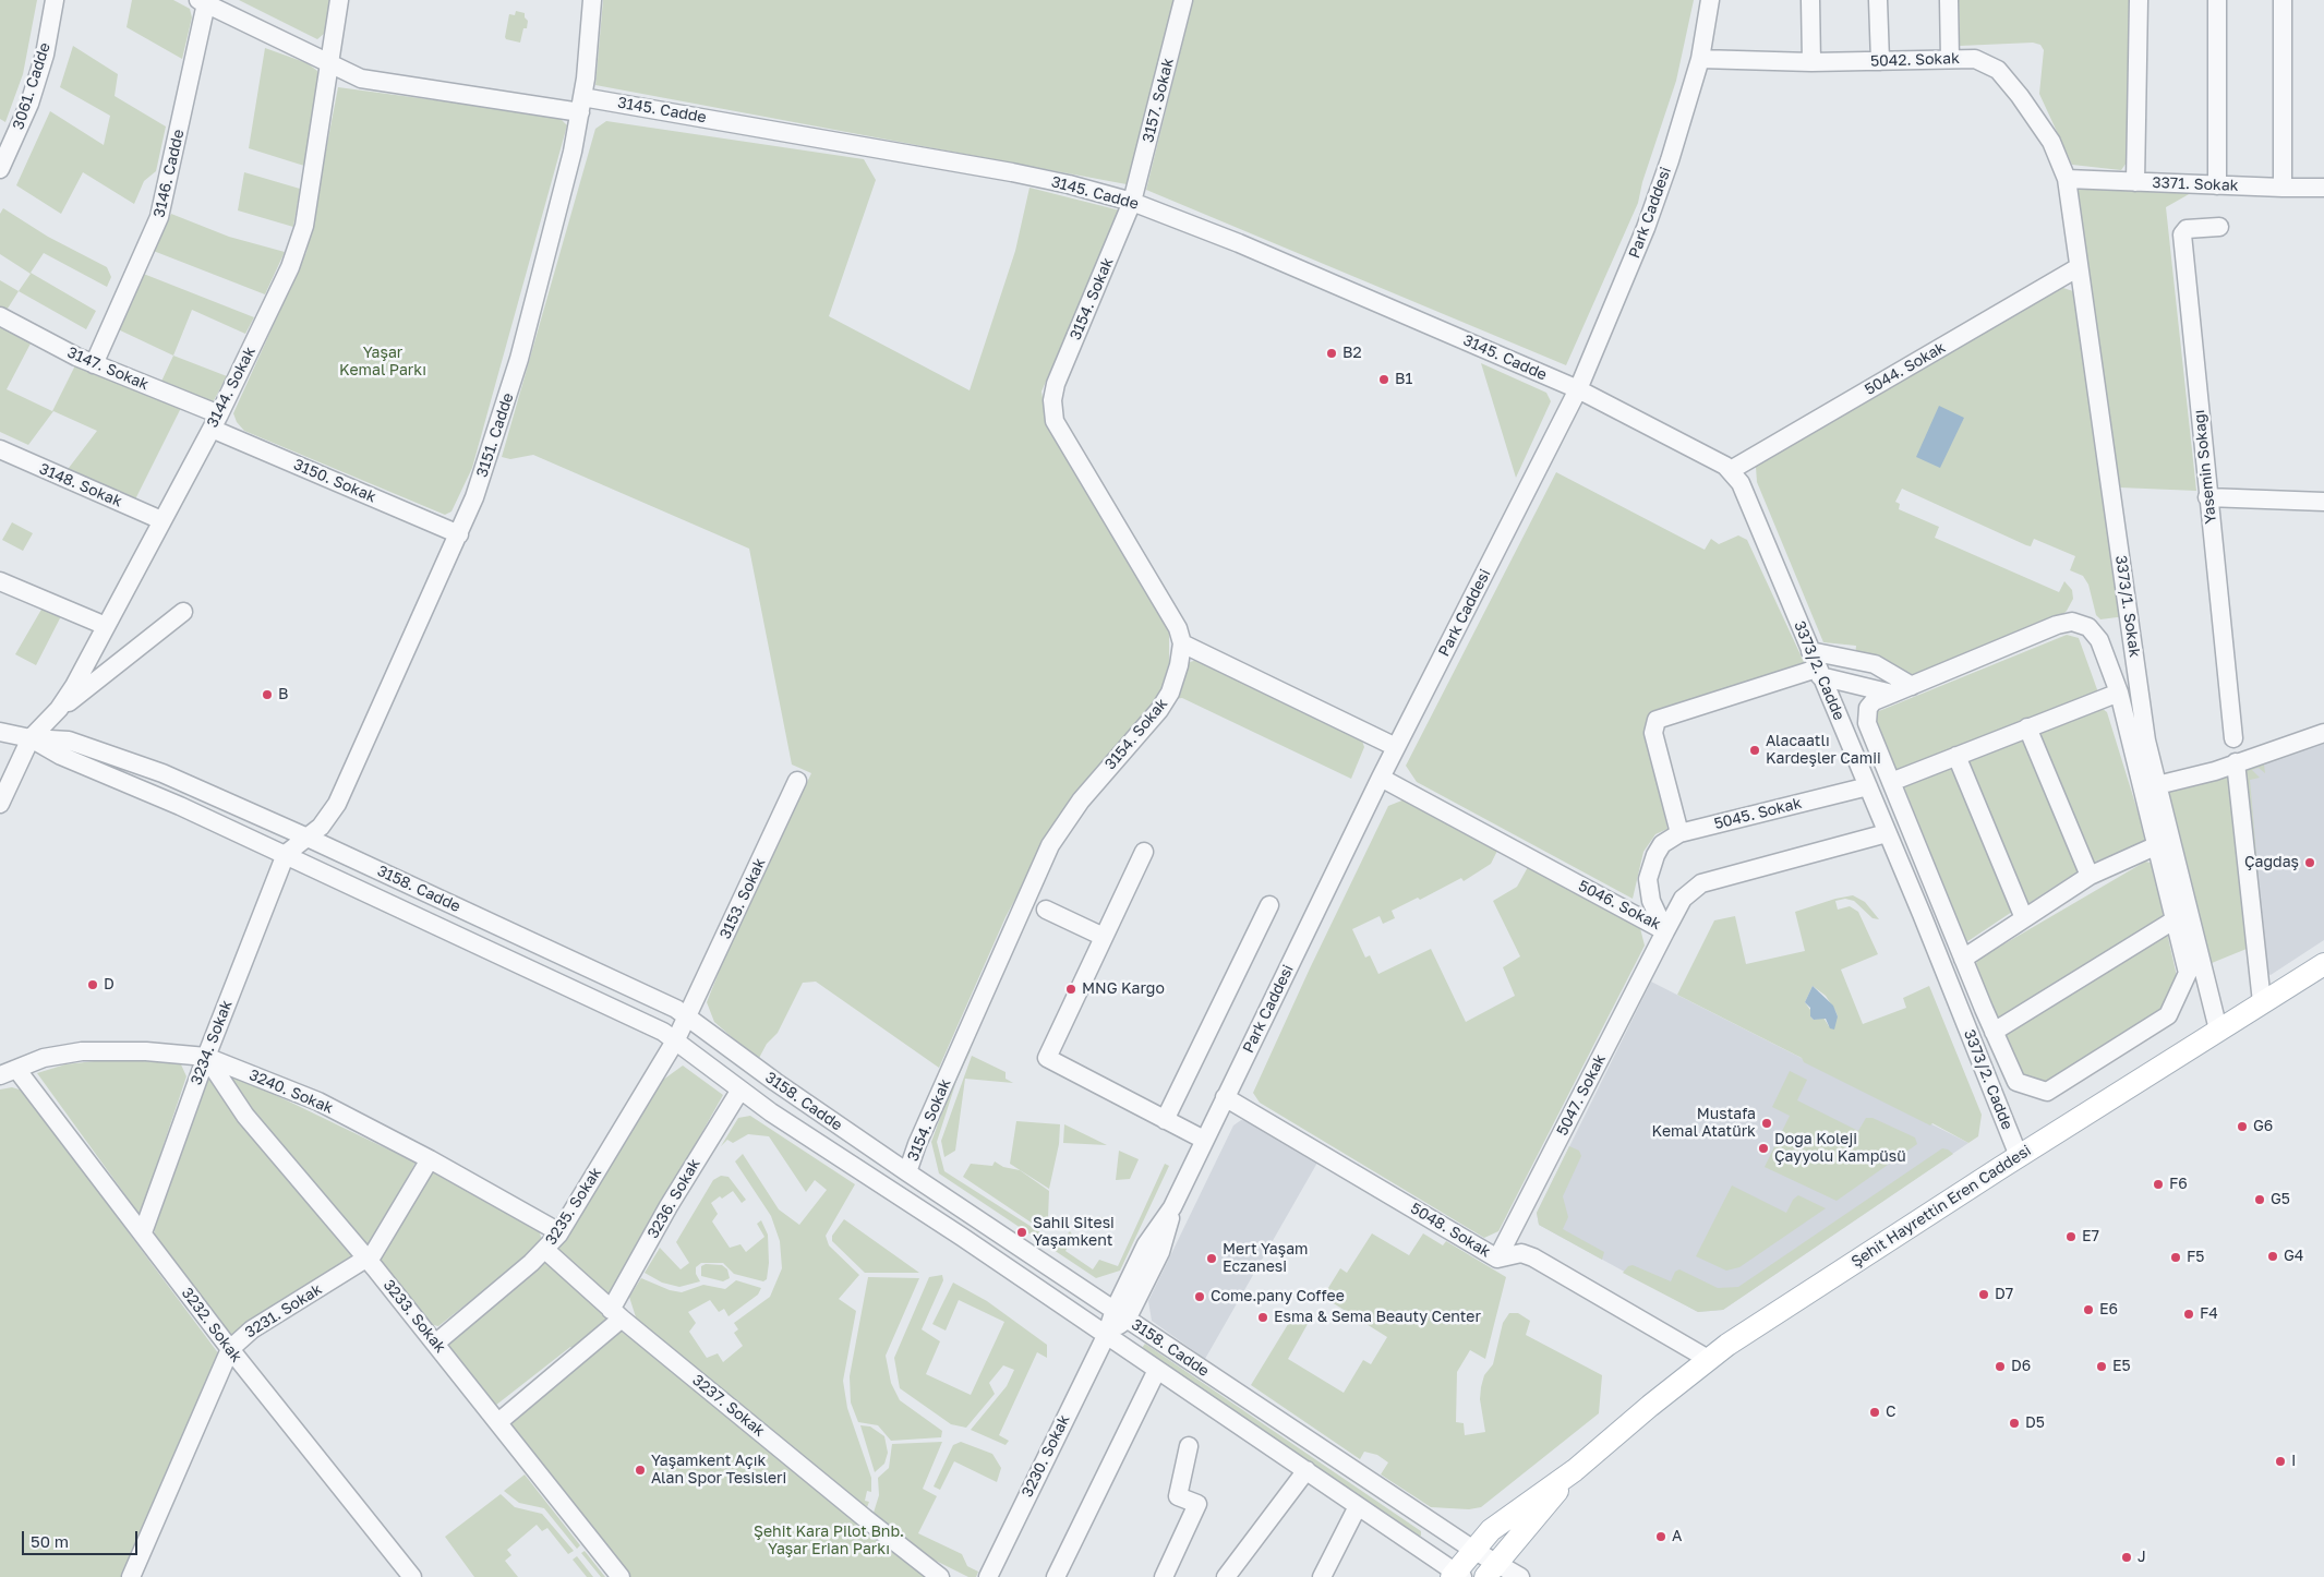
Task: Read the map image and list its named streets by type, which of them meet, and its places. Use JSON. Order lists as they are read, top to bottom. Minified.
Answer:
{"streets":{"main road":["Şehit Hayrettin Eren Caddesi"],"street":["5042. Sokak","3061. Cadde","3157. Sokak","3145. Cadde","3146. Cadde","3371. Sokak","Park Caddesi","3154. Sokak","3147. Sokak","5044. Sokak","3144. Sokak","3151. Cadde","Yasemin Sokağı","3150. Sokak","3148. Sokak","3373/1. Sokak","3373/2. Cadde","5045. Sokak","3158. Cadde","3153. Sokak","5046. Sokak","3234. Sokak","3240. Sokak","5047. Sokak","3236. Sokak","3235. Sokak","5048. Sokak","3231. Sokak","3233. Sokak","3232. Sokak","3237. Sokak","3230. Sokak"]},"crossings":[["5042. Sokak","3371. Sokak"],["5042. Sokak","Park Caddesi"],["5042. Sokak","3373/1. Sokak"],["3157. Sokak","3145. Cadde"],["3157. Sokak","3154. Sokak"],["3145. Cadde","3146. Cadde"],["3145. Cadde","Park Caddesi"],["3145. Cadde","3154. Sokak"],["3145. Cadde","3144. Sokak"],["3145. Cadde","3151. Cadde"],["3145. Cadde","3373/2. Cadde"],["3146. Cadde","3147. Sokak"],["3371. Sokak","3373/1. Sokak"],["Park Caddesi","3373/2. Cadde"],["Park Caddesi","3158. Cadde"],["Park Caddesi","5046. Sokak"],["Park Caddesi","5048. Sokak"],["Park Caddesi","3230. Sokak"],["3154. Sokak","3158. Cadde"],["3147. Sokak","3144. Sokak"],["3147. Sokak","3150. Sokak"],["5044. Sokak","3373/1. Sokak"],["5044. Sokak","3373/2. Cadde"],["3144. Sokak","3150. Sokak"],["3144. Sokak","3148. Sokak"],["3144. Sokak","3158. Cadde"],["3151. Cadde","3150. Sokak"],["3151. Cadde","3158. Cadde"],["3151. Cadde","3234. Sokak"],["3373/1. Sokak","Şehit Hayrettin Eren Caddesi"],["3373/2. Cadde","5045. Sokak"],["3373/2. Cadde","5046. Sokak"],["3373/2. Cadde","Şehit Hayrettin Eren Caddesi"],["5045. Sokak","5046. Sokak"],["5045. Sokak","5047. Sokak"],["3158. Cadde","3153. Sokak"],["3158. Cadde","3234. Sokak"],["3158. Cadde","3236. Sokak"],["3158. Cadde","3235. Sokak"],["3158. Cadde","Şehit Hayrettin Eren Caddesi"],["3158. Cadde","3230. Sokak"],["3153. Sokak","3235. Sokak"],["5046. Sokak","5047. Sokak"],["3234. Sokak","3240. Sokak"],["3234. Sokak","3233. Sokak"],["3234. Sokak","3232. Sokak"],["3240. Sokak","3235. Sokak"],["3240. Sokak","3231. Sokak"],["3240. Sokak","3233. Sokak"],["3240. Sokak","3232. Sokak"],["5047. Sokak","5048. Sokak"],["3236. Sokak","3233. Sokak"],["3236. Sokak","3237. Sokak"],["3235. Sokak","3233. Sokak"],["3235. Sokak","3237. Sokak"],["Şehit Hayrettin Eren Caddesi","5048. Sokak"],["3231. Sokak","3233. Sokak"],["3231. Sokak","3232. Sokak"]],"parks":["Yaşar Kemal Parkı","Şehit Kara Pilot Bnb. Yaşar Erian Parkı"],"places":["B2","B1","B","Alacaatlı Kardeşler Camii","Çağdaş","D","MNG Kargo","Mustafa Kemal Atatürk","G6","Doğa Koleji Çayyolu Kampüsü","F6","G5","Sahil Sitesi Yaşamkent","E7","G4","F5","Mert Yaşam Eczanesi","D7","Come.pany Coffee","E6","F4","Esma & Sema Beauty Center","D6","E5","C","D5","I","Yaşamkent Açık Alan Spor Tesisleri","A","J"],"scale_bar":"50 m"}
